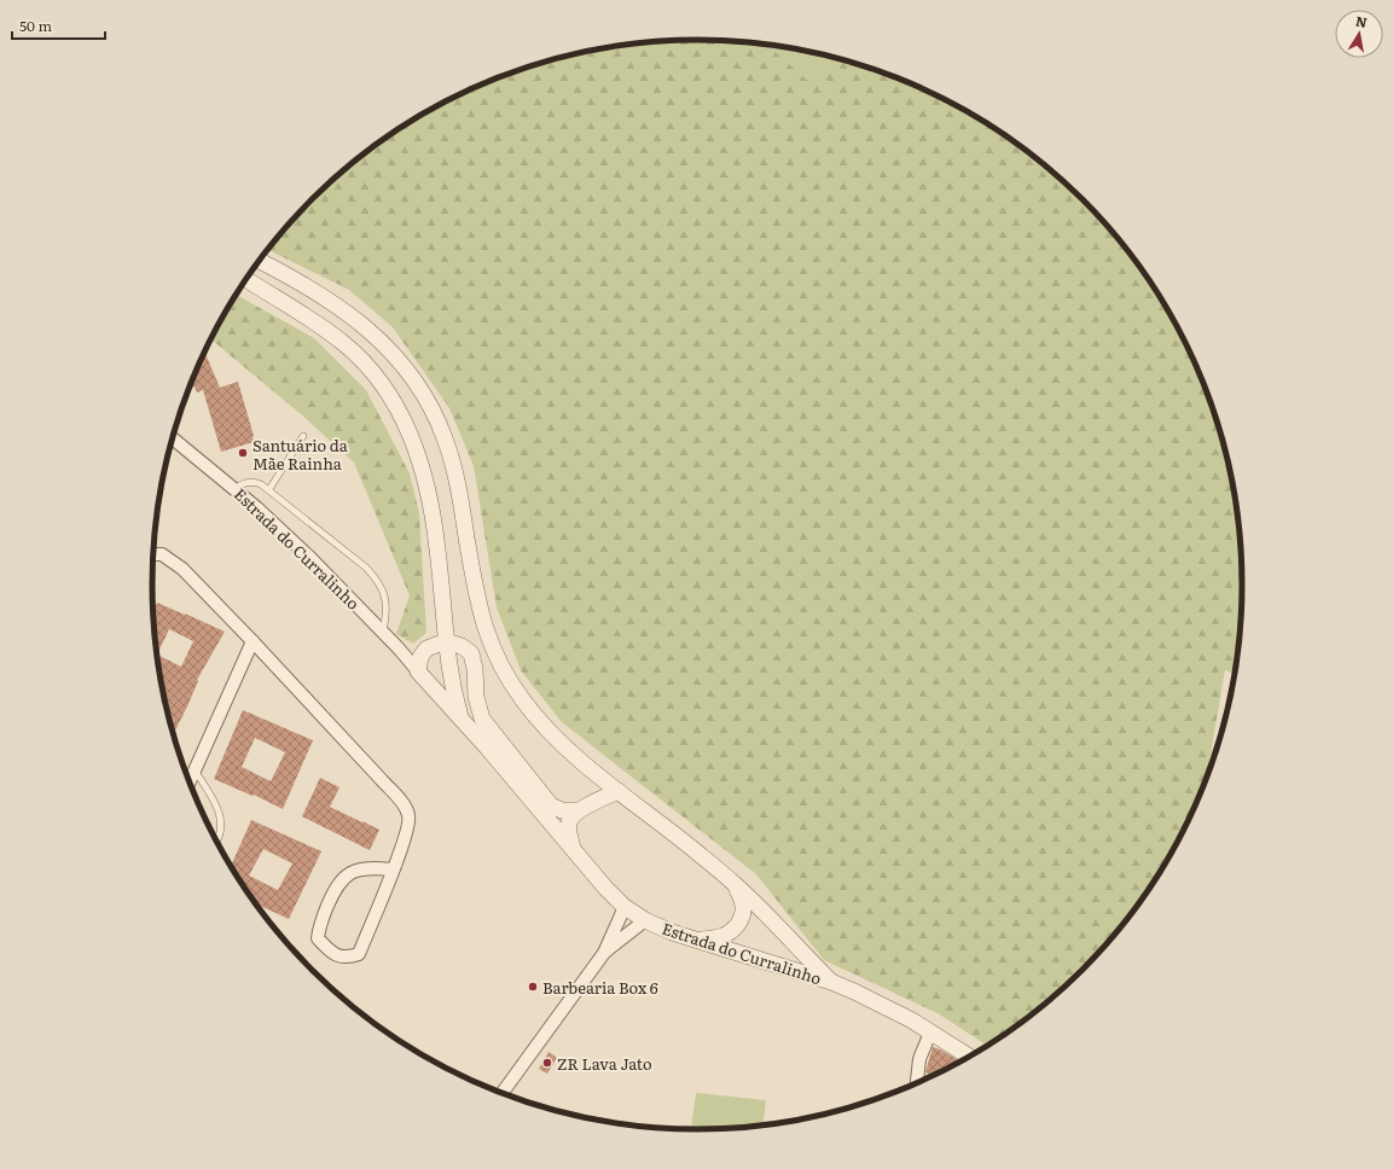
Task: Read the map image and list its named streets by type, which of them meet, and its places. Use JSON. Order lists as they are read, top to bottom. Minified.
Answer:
{"streets":{"street":["Estrada do Curralinho"]},"places":["Santuário da Mãe Rainha","Barbearia Box 6","ZR Lava Jato"],"scale_bar":"50 m","north":"top"}
